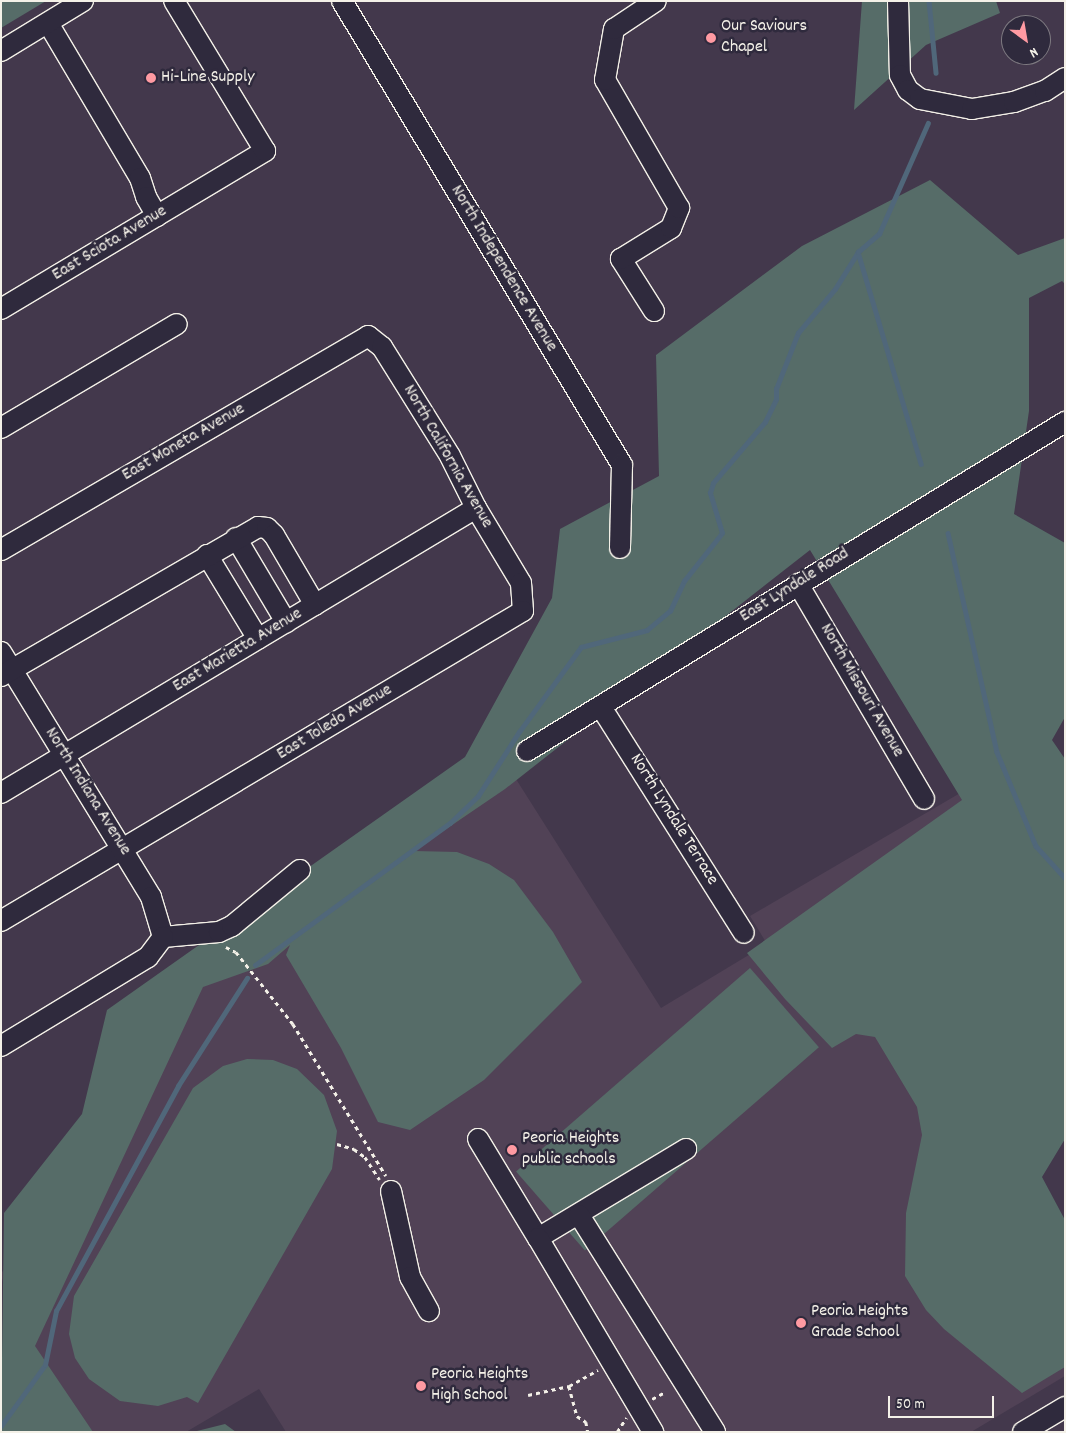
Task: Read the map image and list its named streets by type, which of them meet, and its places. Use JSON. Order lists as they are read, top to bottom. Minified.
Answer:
{"streets":{"street":["East Sciota Avenue","North Independence Avenue","East Moneta Avenue","North California Avenue","East Lyndale Road","East Marietta Avenue","North Missouri Avenue","East Toledo Avenue","North Indiana Avenue","North Lyndale Terrace"]},"crossings":[["East Moneta Avenue","North California Avenue"],["North California Avenue","East Marietta Avenue"],["North California Avenue","East Toledo Avenue"],["East Lyndale Road","North Missouri Avenue"],["East Lyndale Road","North Lyndale Terrace"],["East Marietta Avenue","North Indiana Avenue"],["East Toledo Avenue","North Indiana Avenue"]],"places":["Our Saviours Chapel","Hi-Line Supply","Peoria Heights public schools","Peoria Heights Grade School","Peoria Heights High School"],"scale_bar":"50 m","north":"bottom right"}
